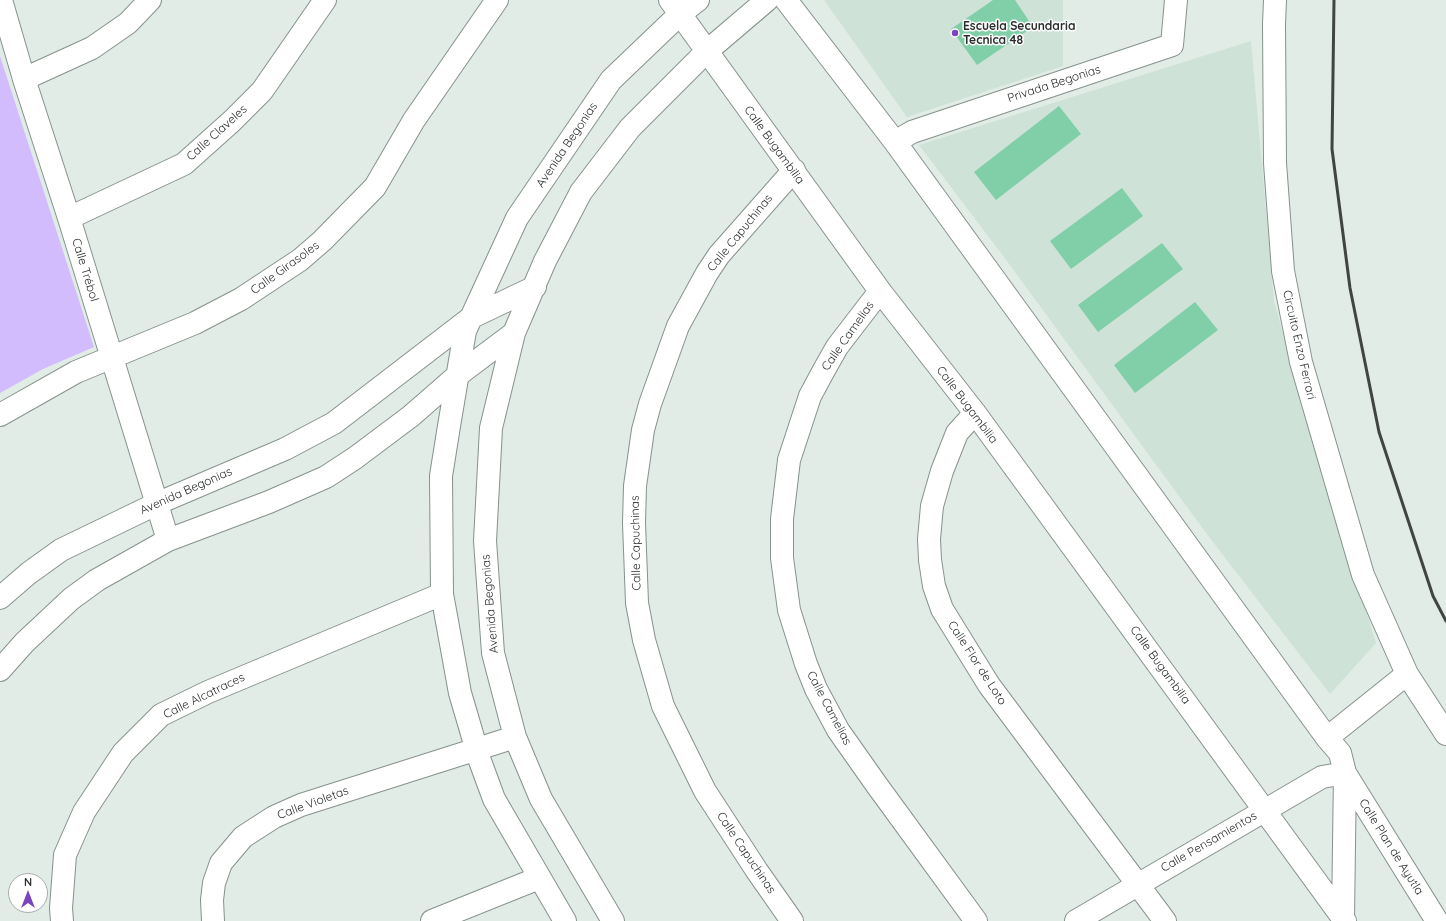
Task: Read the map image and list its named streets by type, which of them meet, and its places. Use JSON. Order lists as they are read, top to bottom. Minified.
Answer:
{"streets":{"street":["Privada Begonias","Calle Claveles","Avenida Begonias","Calle Bugambilia","Calle Capuchinas","Calle Girasoles","Calle Trébol","Calle Camelias","Circuito Enzo Ferrari","Calle Flor de Loto","Calle Alcatraces","Calle Violetas","Calle Pensamientos","Calle Plan de Ayutla"]},"crossings":[["Calle Claveles","Calle Trébol"],["Avenida Begonias","Calle Bugambilia"],["Avenida Begonias","Calle Trébol"],["Avenida Begonias","Calle Alcatraces"],["Avenida Begonias","Calle Violetas"],["Calle Bugambilia","Calle Capuchinas"],["Calle Bugambilia","Calle Camelias"],["Calle Bugambilia","Calle Flor de Loto"],["Calle Bugambilia","Calle Pensamientos"],["Calle Girasoles","Calle Trébol"],["Calle Flor de Loto","Calle Pensamientos"],["Calle Pensamientos","Calle Plan de Ayutla"]],"places":["Escuela Secundaria Tecnica 48"],"north":"top"}
